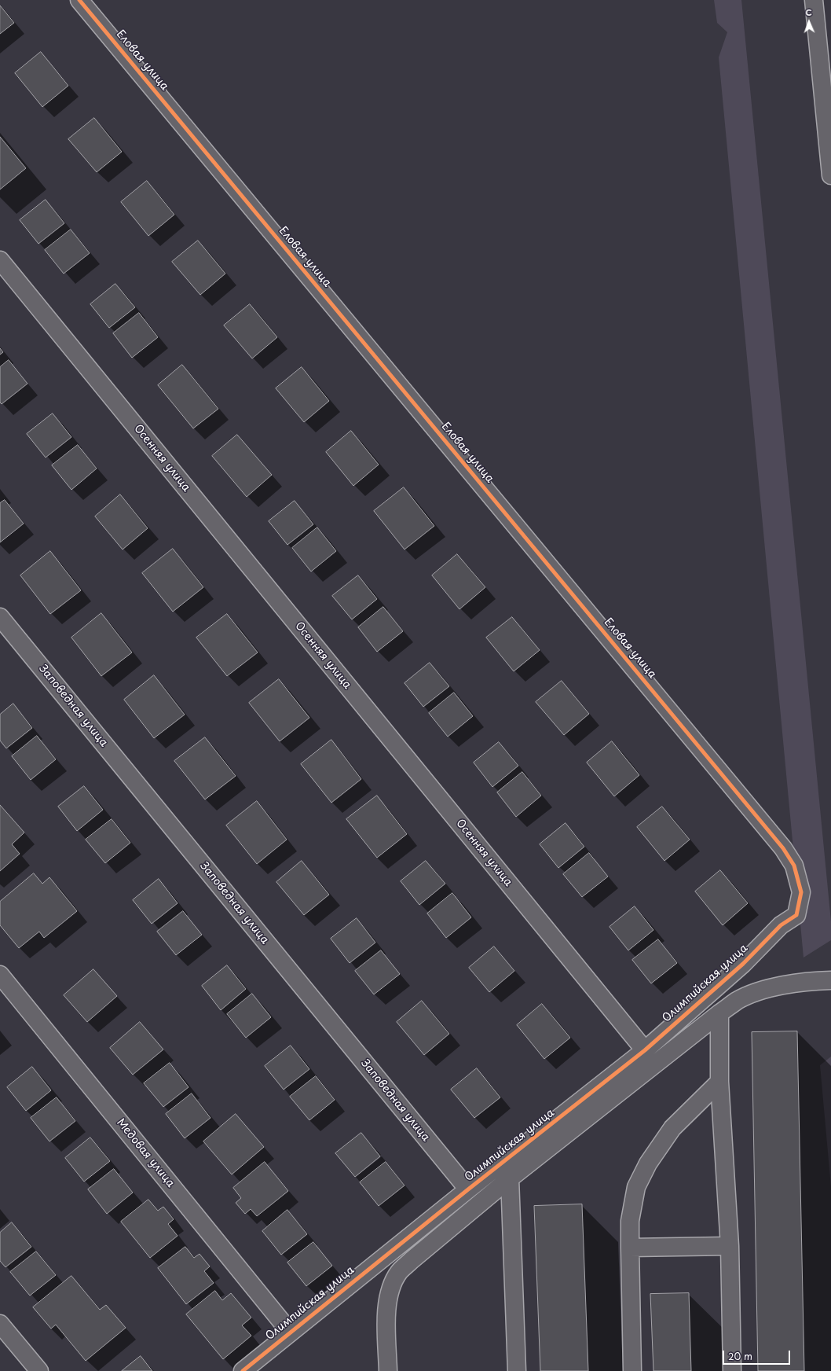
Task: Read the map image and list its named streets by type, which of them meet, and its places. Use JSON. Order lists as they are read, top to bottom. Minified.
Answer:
{"streets":{"street":["Еловая улица","Осенняя улица","Заповедная улица","Олимпийская улица","Медовая улица"]},"crossings":[["Еловая улица","Олимпийская улица"],["Осенняя улица","Олимпийская улица"],["Заповедная улица","Олимпийская улица"],["Олимпийская улица","Медовая улица"]],"scale_bar":"20 m","north":"top"}
